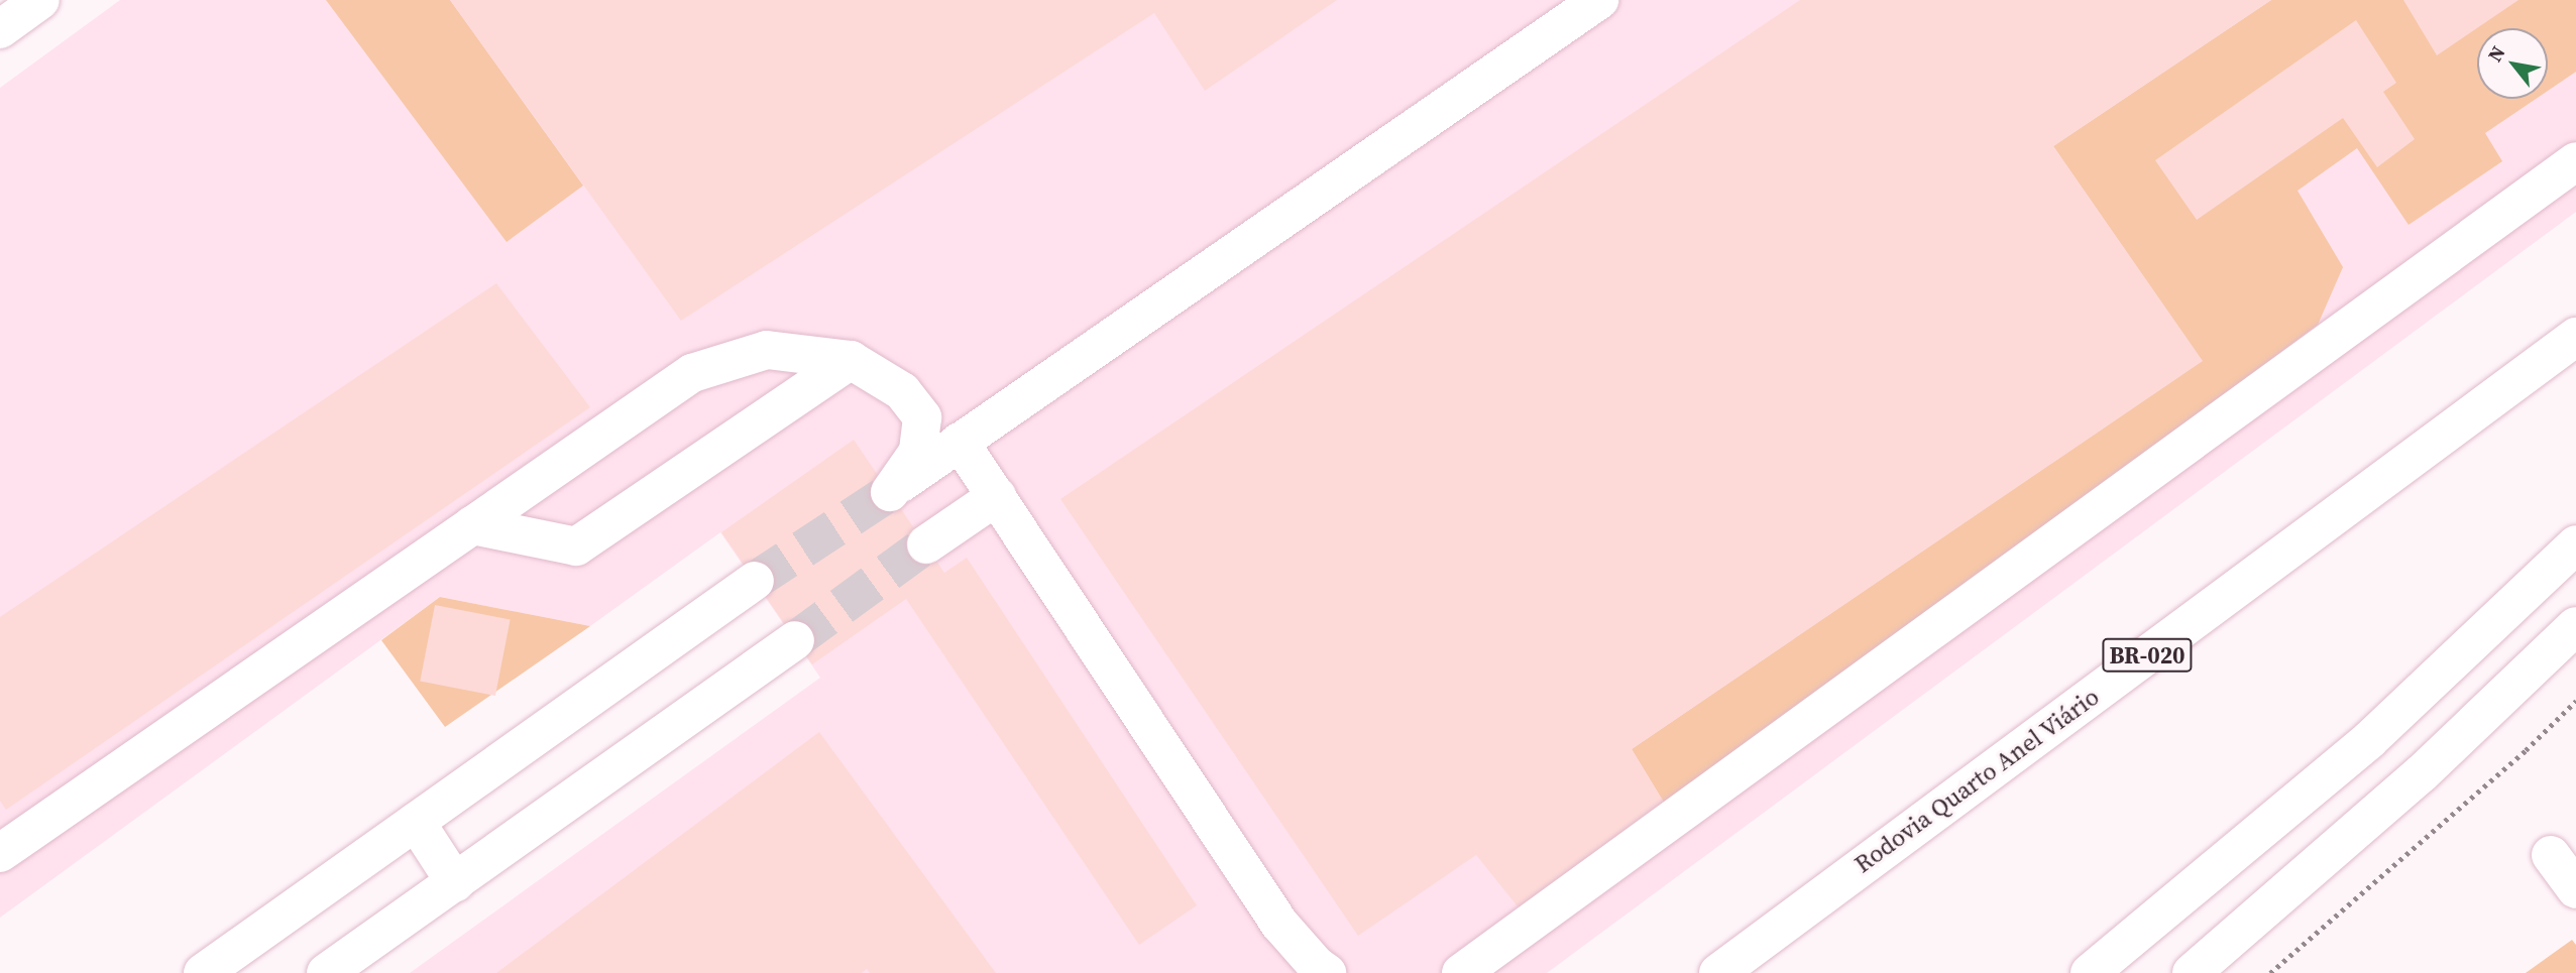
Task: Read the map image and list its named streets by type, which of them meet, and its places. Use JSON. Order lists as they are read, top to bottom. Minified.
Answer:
{"streets":{"main road":["BR-020","Rodovia Quarto Anel Viário"]},"north":"top left"}
